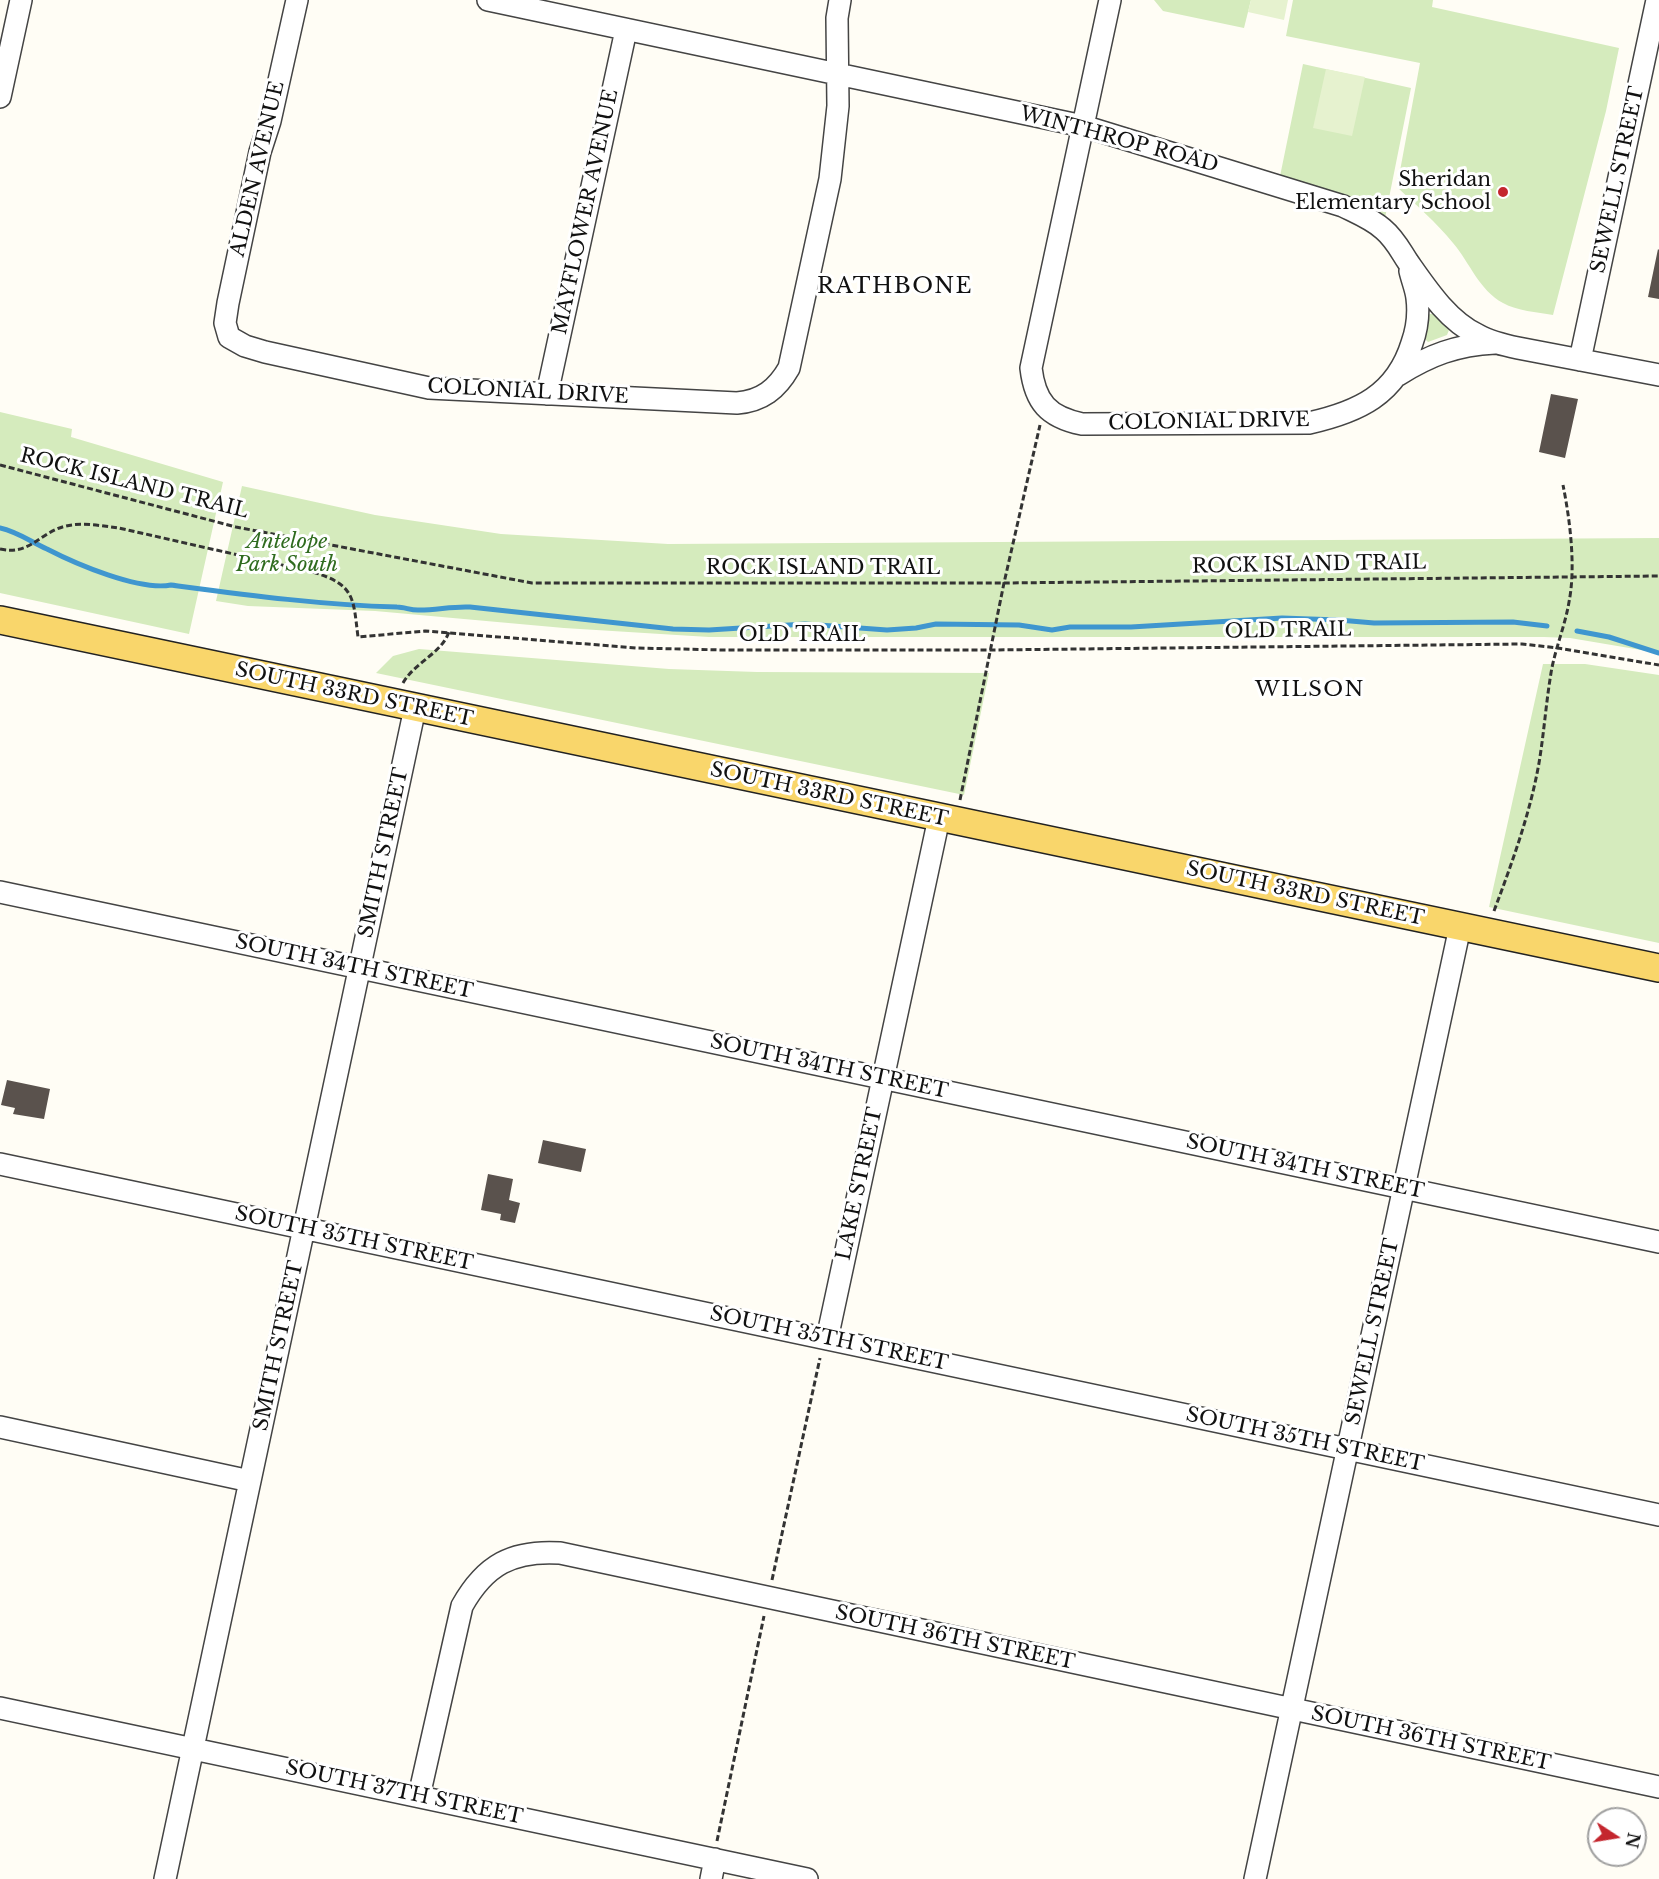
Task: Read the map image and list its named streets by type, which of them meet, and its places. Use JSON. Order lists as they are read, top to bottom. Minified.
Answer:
{"streets":{"main road":["SOUTH 33RD STREET"],"street":["WINTHROP ROAD","ALDEN AVENUE","SEWELL STREET","MAYFLOWER AVENUE","COLONIAL DRIVE","SMITH STREET","SOUTH 34TH STREET","LAKE STREET","SOUTH 35TH STREET","SOUTH 36TH STREET","SOUTH 37TH STREET"],"path":["ROCK ISLAND TRAIL","OLD TRAIL"]},"crossings":[["WINTHROP ROAD","SEWELL STREET"],["WINTHROP ROAD","MAYFLOWER AVENUE"],["WINTHROP ROAD","COLONIAL DRIVE"],["ALDEN AVENUE","COLONIAL DRIVE"],["SEWELL STREET","SOUTH 33RD STREET"],["SEWELL STREET","SOUTH 34TH STREET"],["SEWELL STREET","SOUTH 35TH STREET"],["SEWELL STREET","SOUTH 36TH STREET"],["MAYFLOWER AVENUE","COLONIAL DRIVE"],["SOUTH 33RD STREET","SMITH STREET"],["SOUTH 33RD STREET","LAKE STREET"],["SMITH STREET","SOUTH 34TH STREET"],["SMITH STREET","SOUTH 35TH STREET"],["SMITH STREET","SOUTH 37TH STREET"],["SOUTH 34TH STREET","LAKE STREET"],["LAKE STREET","SOUTH 35TH STREET"],["SOUTH 36TH STREET","SOUTH 37TH STREET"]],"districts":["RATHBONE","WILSON"],"parks":["Antelope Park South"],"places":["Sheridan Elementary School"],"north":"right"}
